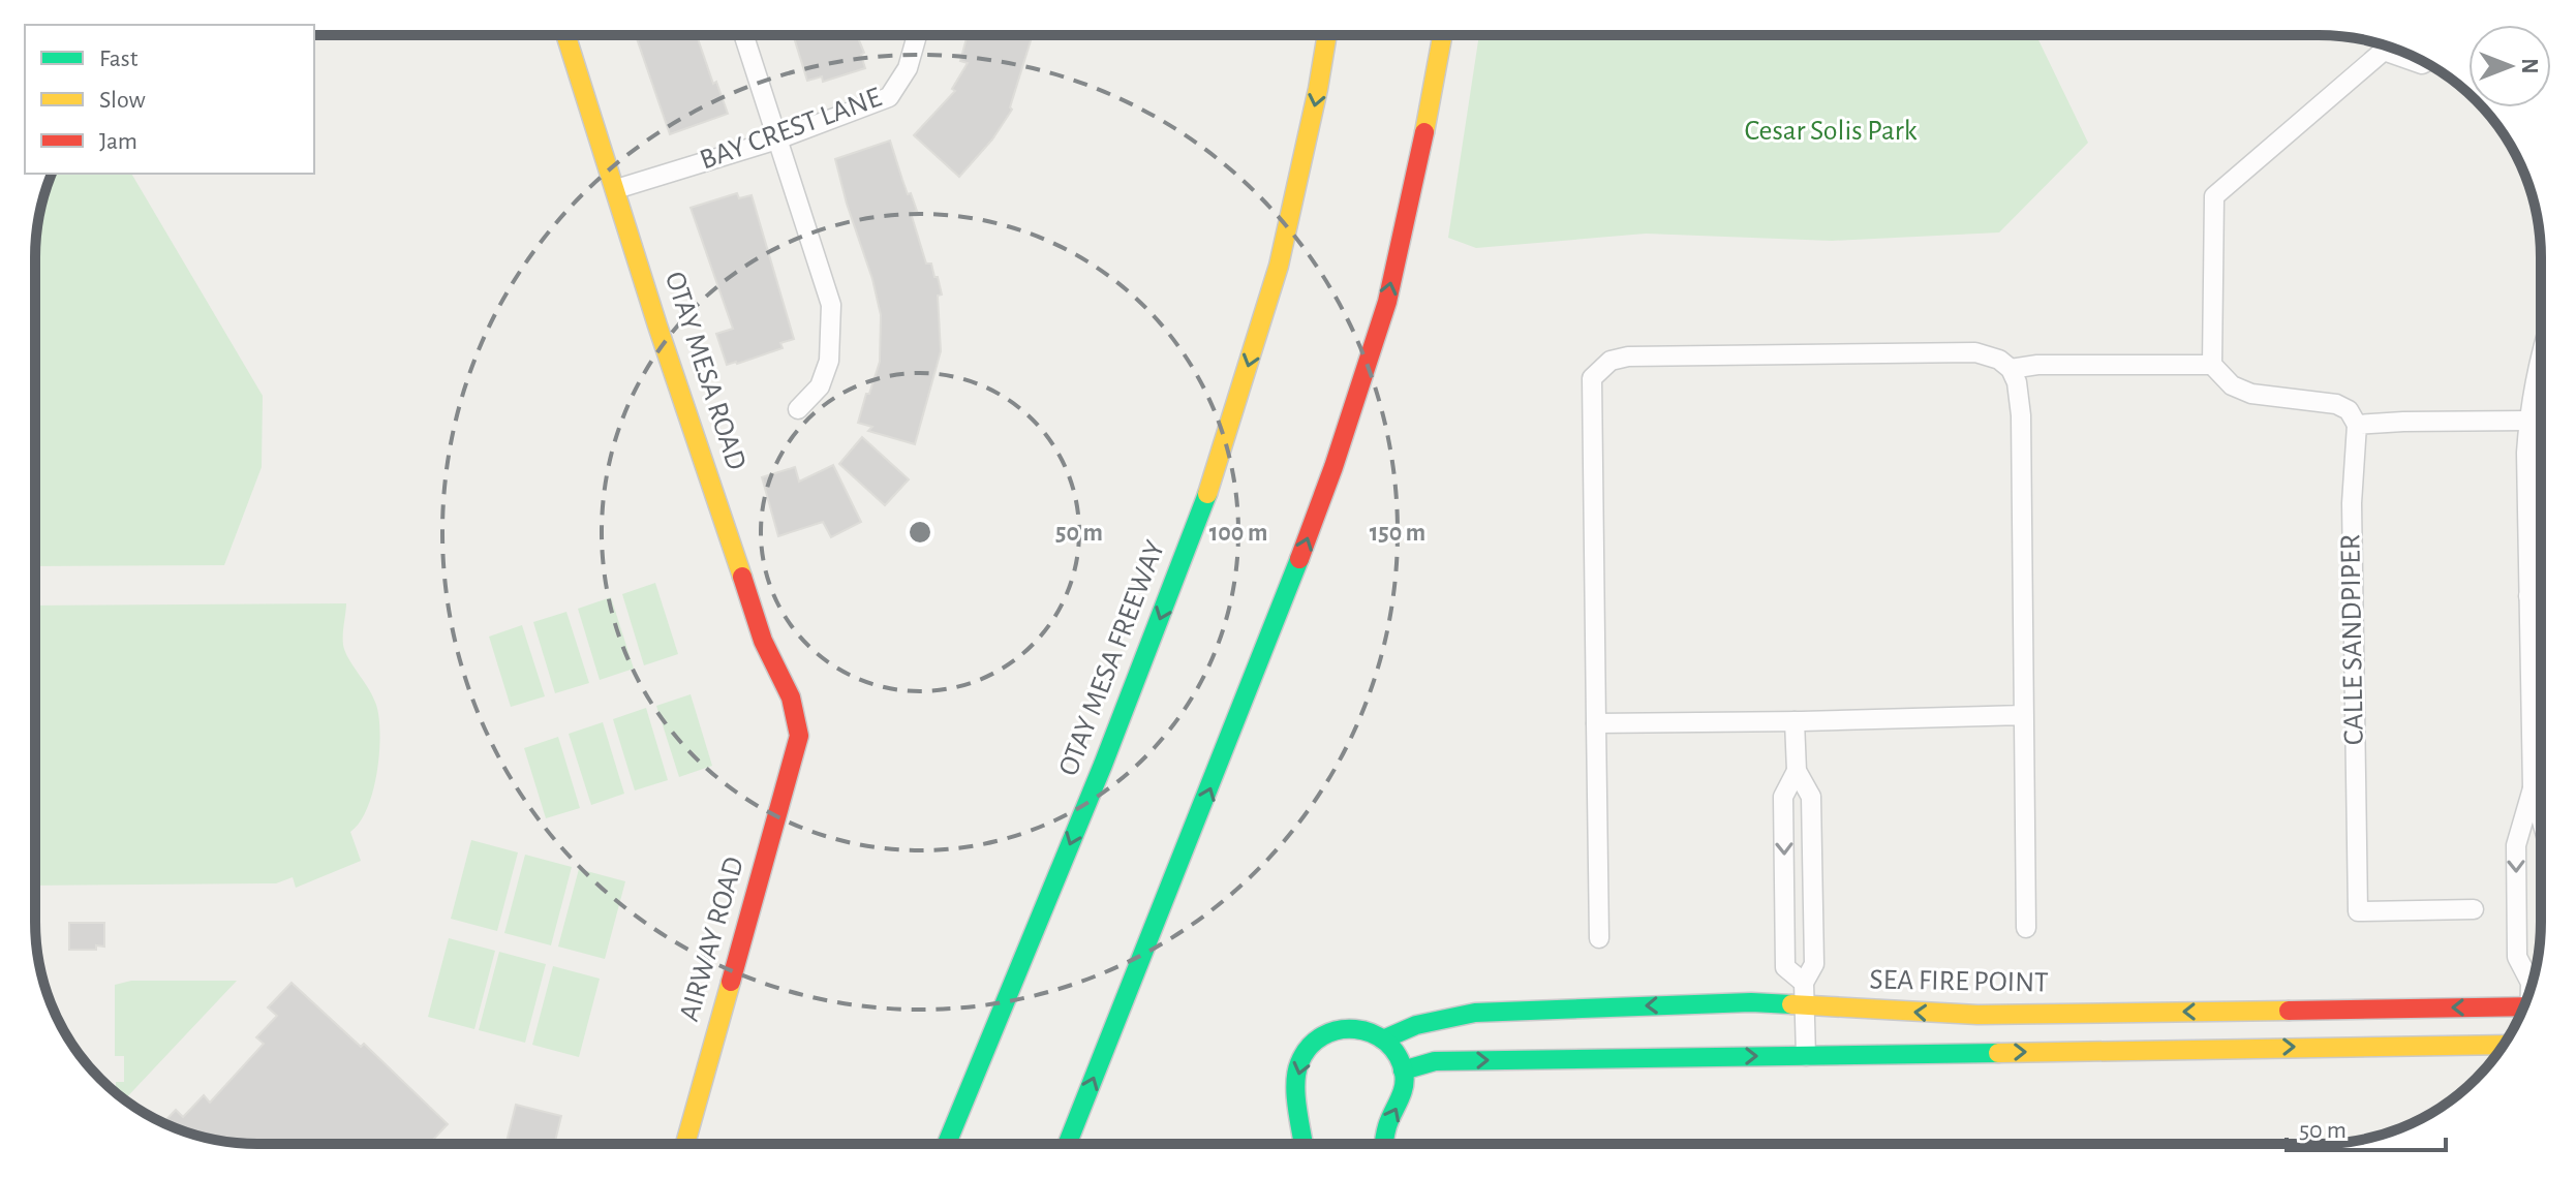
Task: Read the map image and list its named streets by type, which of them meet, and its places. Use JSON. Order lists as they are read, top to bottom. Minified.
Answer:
{"streets":{"main road":["OTAY MESA ROAD","OTAY MESA FREEWAY","AIRWAY ROAD","SEA FIRE POINT"],"street":["BAY CREST LANE","CALLE SANDPIPER"]},"crossings":[["BAY CREST LANE","OTAY MESA ROAD"],["OTAY MESA ROAD","AIRWAY ROAD"]],"parks":["Cesar Solis Park"],"legend":["Fast","Slow","Jam"],"scale_bar":"50 m","north":"right","rings":["50 m","100 m","150 m"]}
